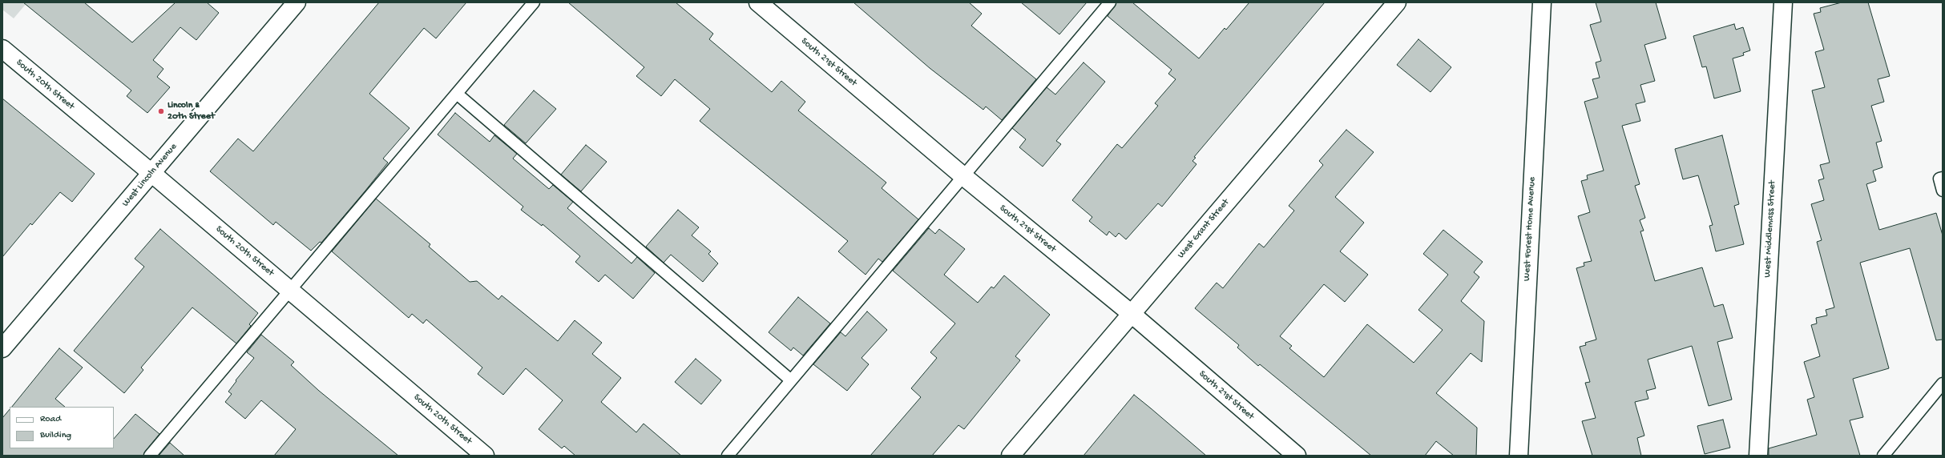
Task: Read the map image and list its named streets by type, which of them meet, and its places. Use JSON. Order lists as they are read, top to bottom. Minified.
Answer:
{"streets":{"street":["South 21st Street","South 20th Street","West Lincoln Avenue","West Grant Street","West Forest Home Avenue","West Middlemass Street"]},"crossings":[["South 21st Street","West Grant Street"],["South 20th Street","West Lincoln Avenue"]],"places":["Lincoln & 20th Street"],"legend":["Road","Building"]}
